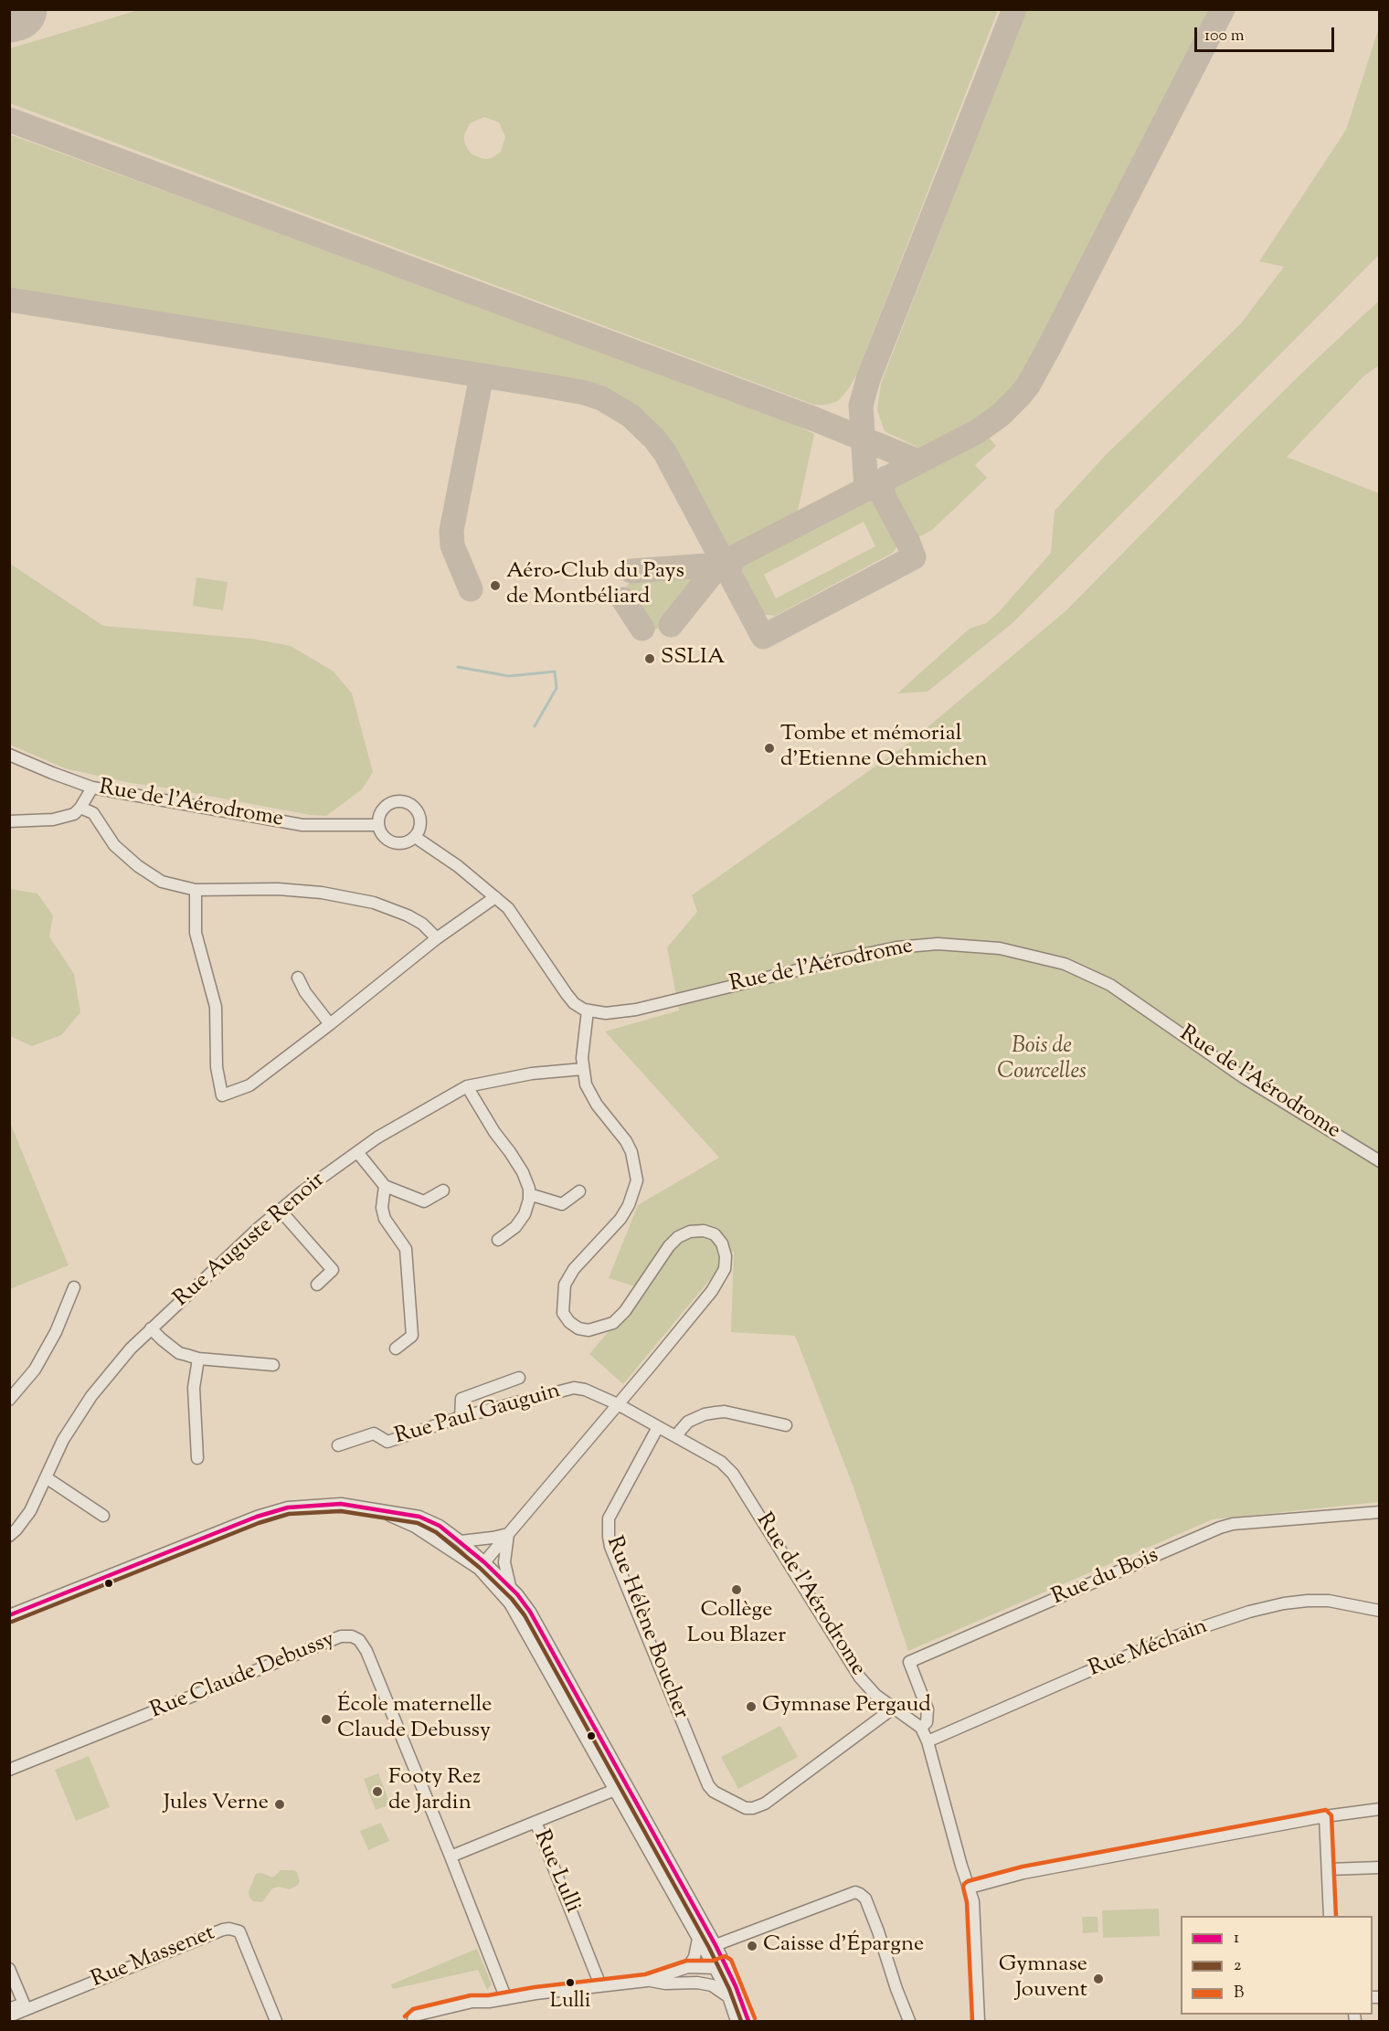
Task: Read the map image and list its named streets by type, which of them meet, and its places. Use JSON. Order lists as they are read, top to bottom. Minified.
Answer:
{"streets":{"street":["Rue de l'Aérodrome","Rue Auguste Renoir","Rue Paul Gauguin","Rue du Bois","Rue Hélène Boucher","Rue Méchain","Rue Claude Debussy","Rue Lulli","Rue Massenet"]},"crossings":[["Rue de l'Aérodrome","Rue Paul Gauguin"],["Rue de l'Aérodrome","Rue du Bois"],["Rue de l'Aérodrome","Rue Hélène Boucher"],["Rue de l'Aérodrome","Rue Méchain"],["Rue Claude Debussy","Rue Lulli"]],"parks":["Bois de Courcelles"],"places":["Aéro-Club du Pays de Montbéliard","SSLIA","Tombe et mémorial d'Etienne Oehmichen","Collège Lou Blazer","Gymnase Pergaud","École maternelle Claude Debussy","Footy Rez de Jardin","Jules Verne","Caisse d'Épargne","Gymnase Jouvent","Lulli"],"lines":["transit line 1","transit line 2","transit line B"],"legend":["1","2","B"],"scale_bar":"100 m"}
